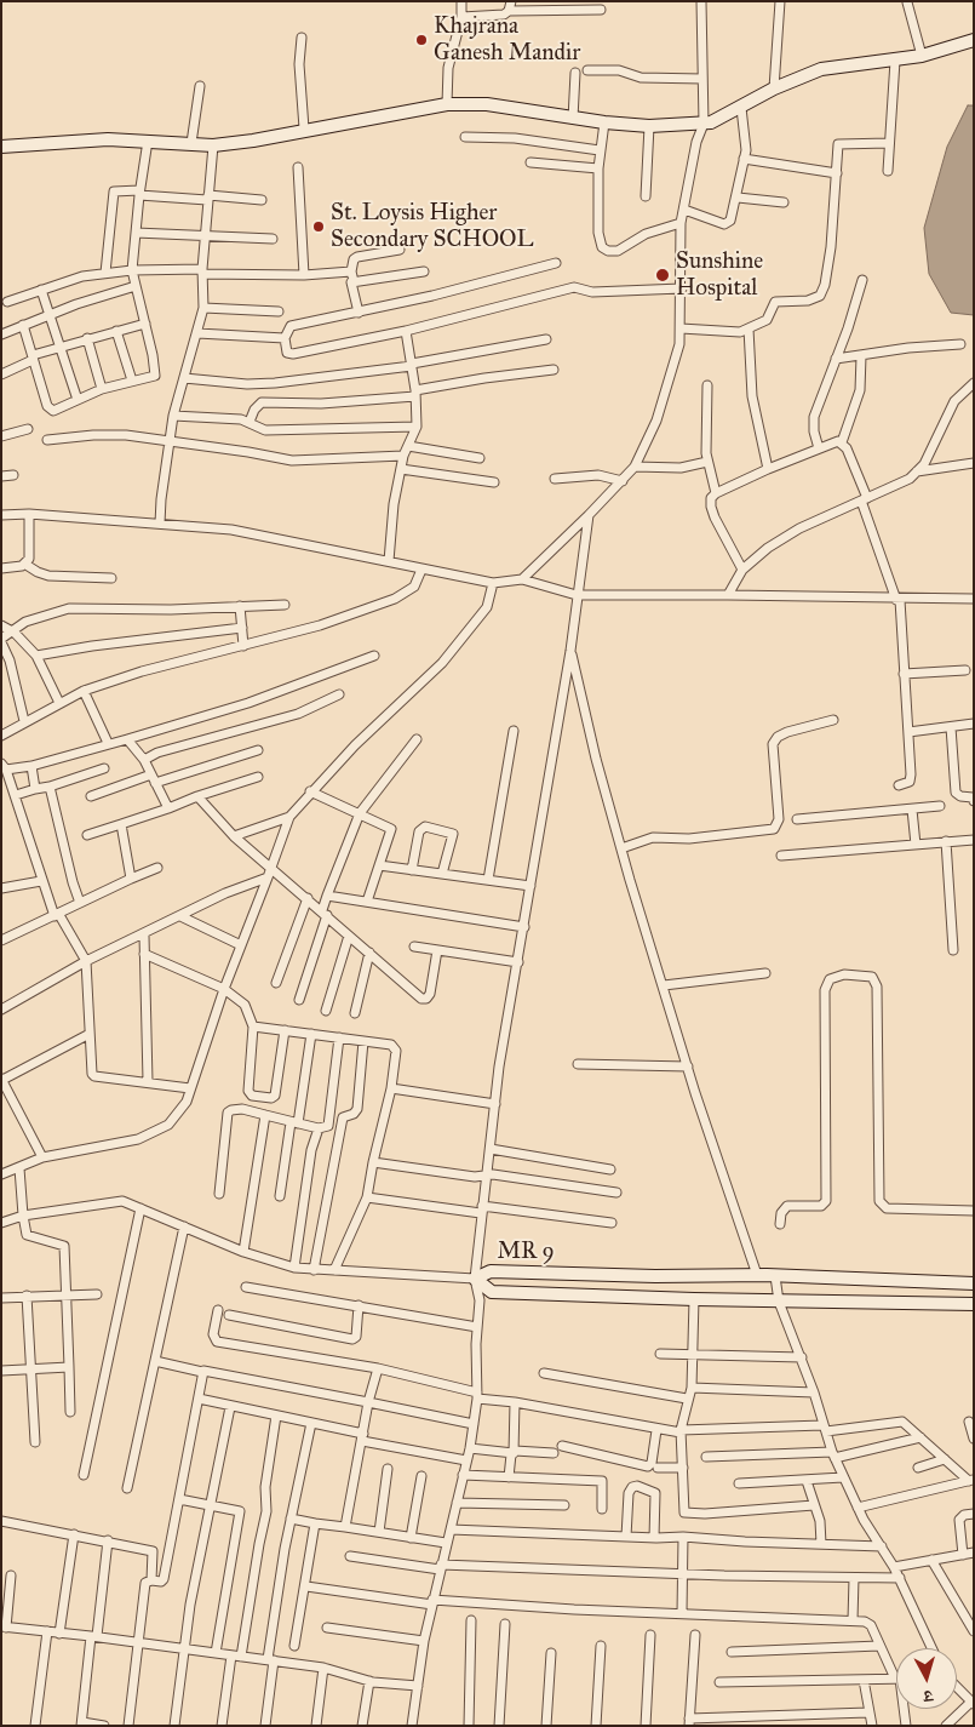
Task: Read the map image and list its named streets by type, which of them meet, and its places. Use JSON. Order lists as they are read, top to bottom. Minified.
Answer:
{"streets":{"street":["MR 9"]},"places":["Khajrana Ganesh Mandir","St. Loysis Higher Secondary SCHOOL","Sunshine Hospital"],"north":"bottom"}
